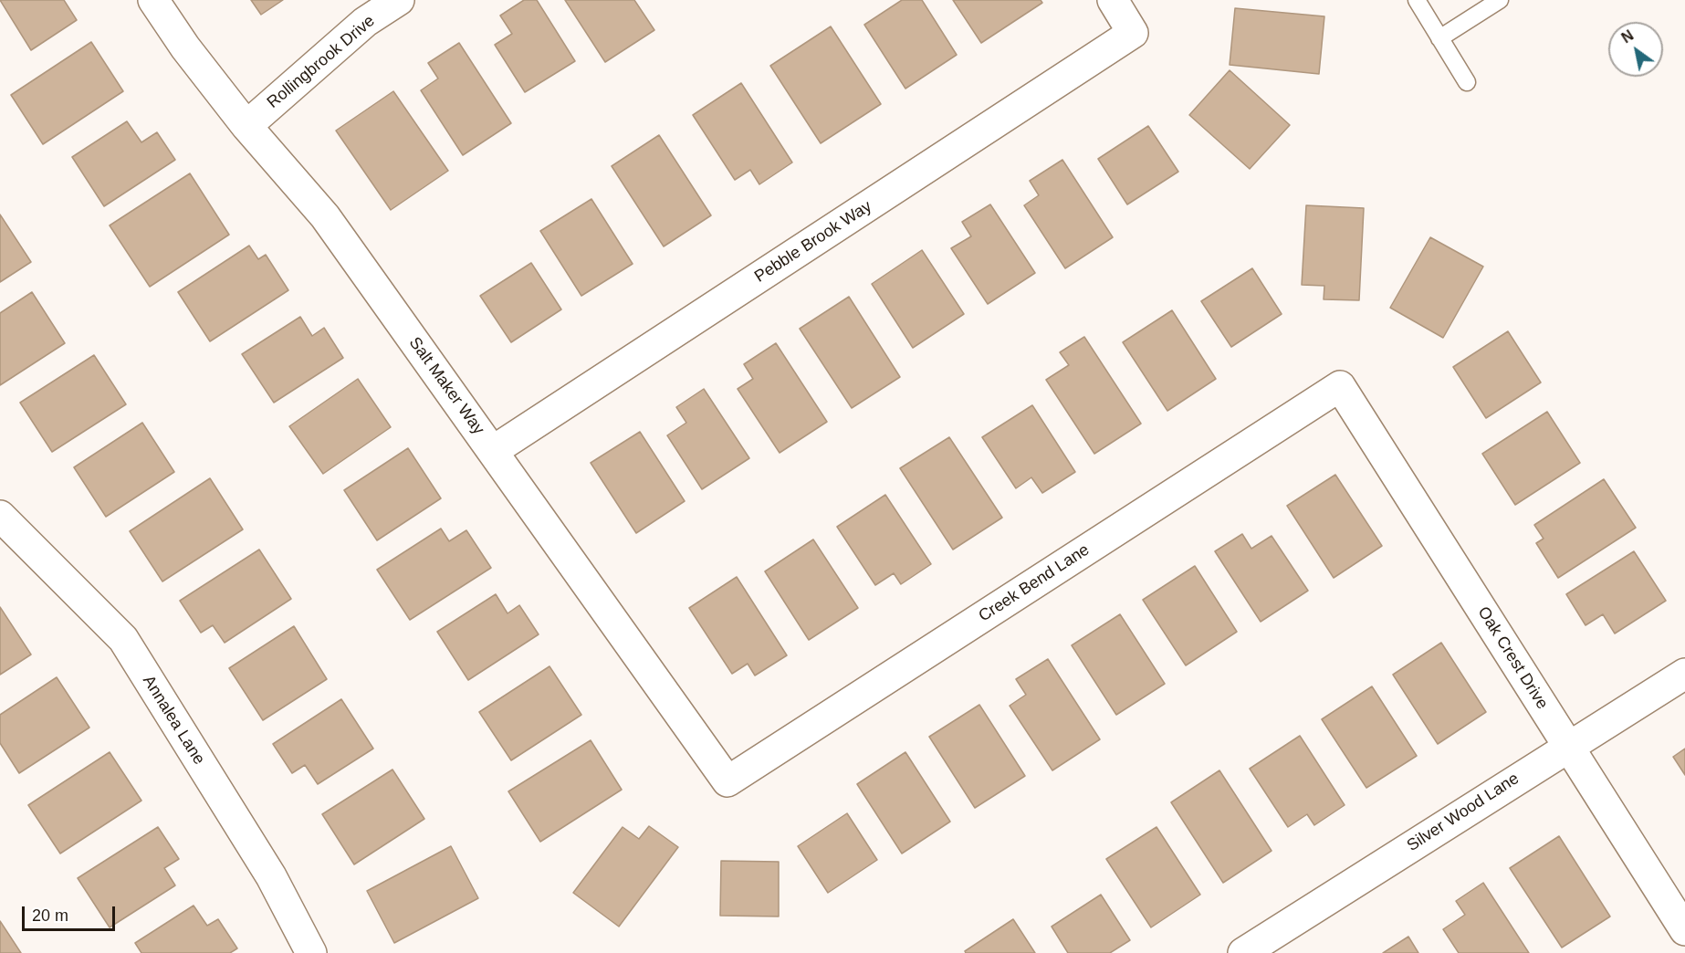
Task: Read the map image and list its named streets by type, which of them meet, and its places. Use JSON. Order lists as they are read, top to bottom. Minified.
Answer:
{"streets":{"street":["Rollingbrook Drive","Pebble Brook Way","Salt Maker Way","Creek Bend Lane","Oak Crest Drive","Annalea Lane","Silver Wood Lane"]},"crossings":[["Rollingbrook Drive","Salt Maker Way"],["Pebble Brook Way","Salt Maker Way"],["Salt Maker Way","Creek Bend Lane"],["Creek Bend Lane","Oak Crest Drive"],["Oak Crest Drive","Silver Wood Lane"]],"scale_bar":"20 m","north":"top left"}
